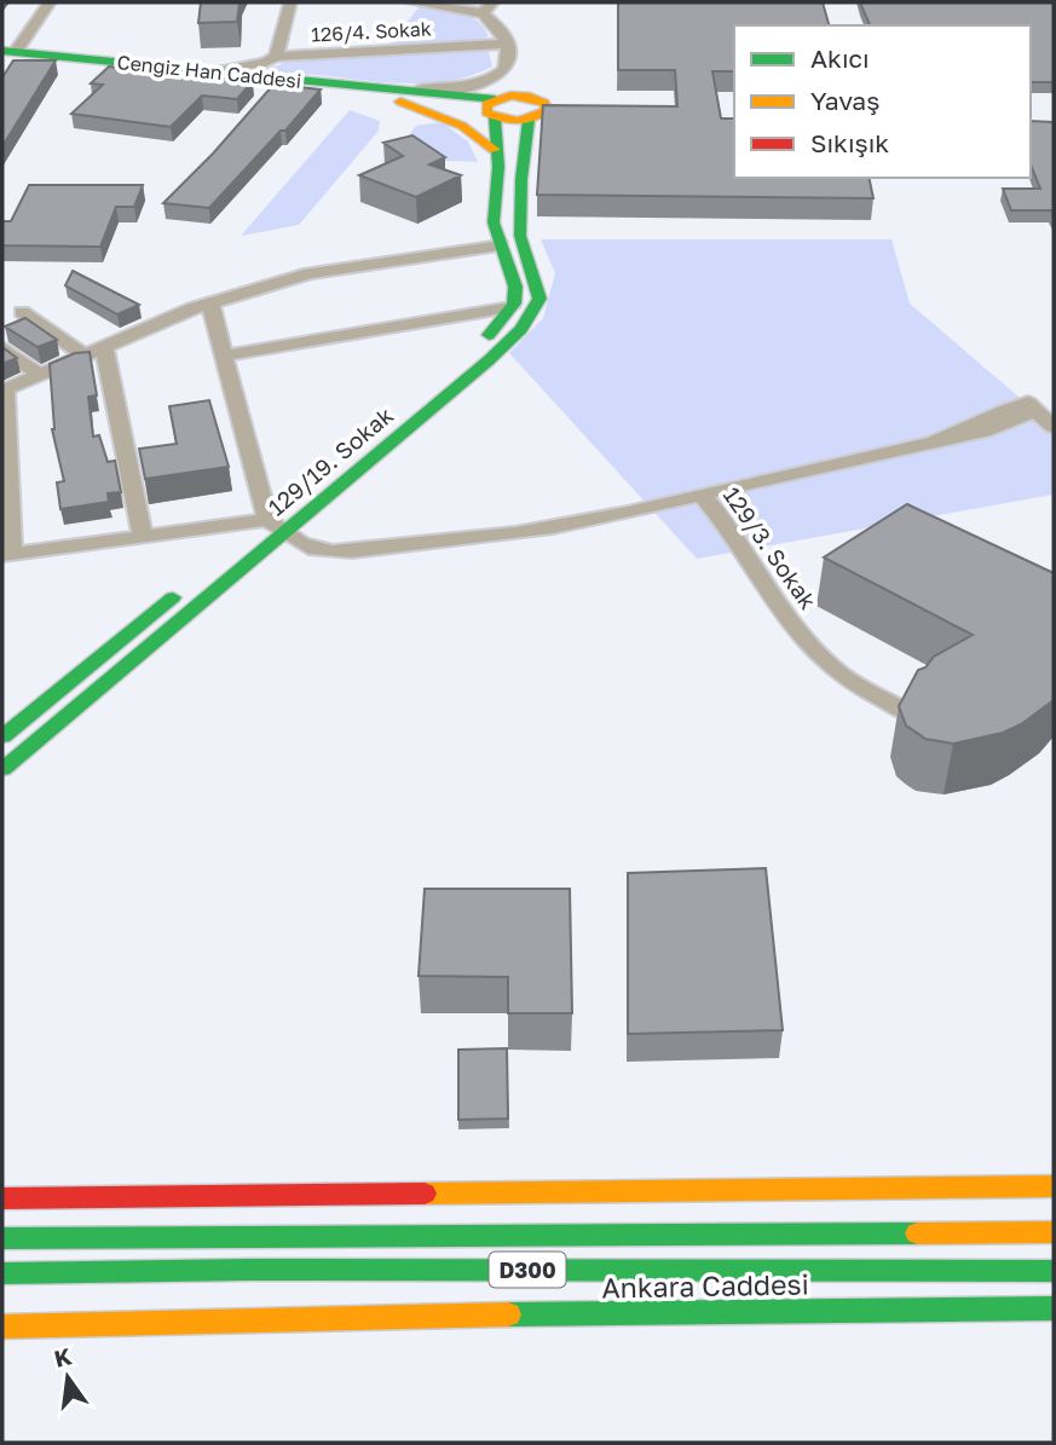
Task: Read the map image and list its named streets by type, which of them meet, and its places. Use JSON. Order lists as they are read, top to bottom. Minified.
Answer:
{"streets":{"main road":["Cengiz Han Caddesi","129/19. Sokak","D300","Ankara Caddesi"],"street":["126/4. Sokak","129/3. Sokak"]},"crossings":[["126/4. Sokak","Cengiz Han Caddesi"]],"legend":["Akıcı","Yavaş","Sıkışık"],"north":"top"}
